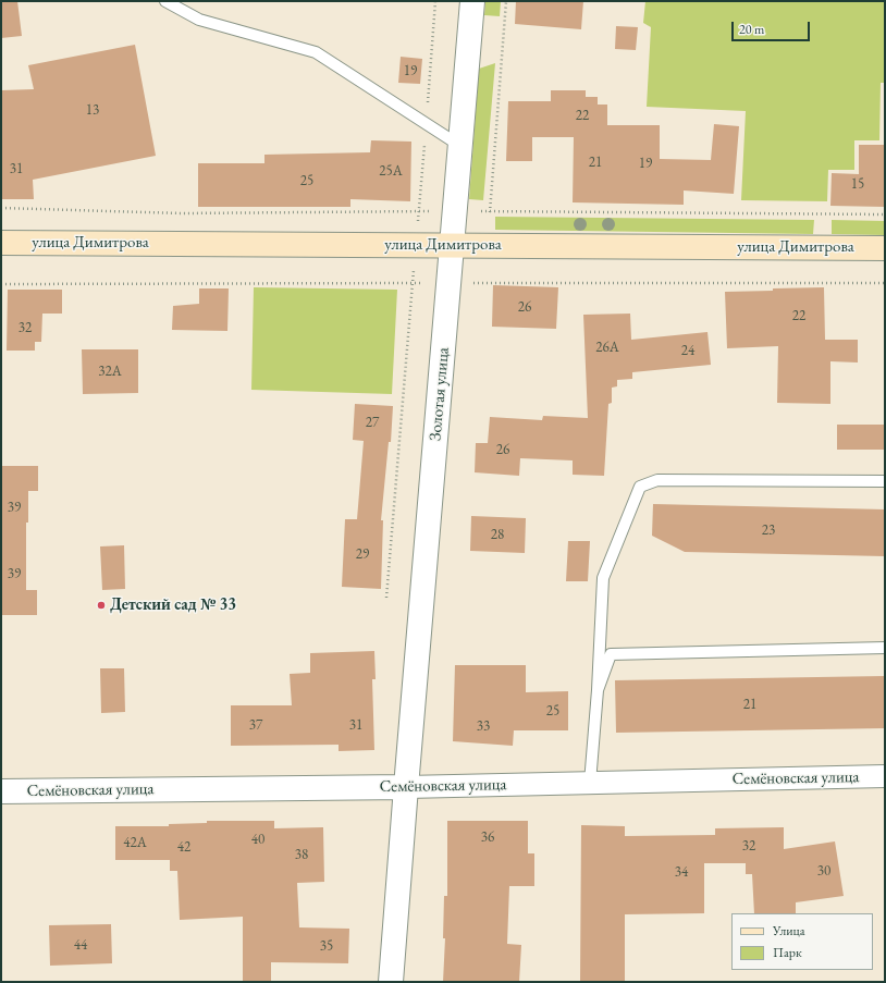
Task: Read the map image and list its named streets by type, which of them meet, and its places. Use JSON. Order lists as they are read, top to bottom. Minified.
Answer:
{"streets":{"main road":["улица Димитрова"],"street":["Золотая улица","Семёновская улица"]},"crossings":[["улица Димитрова","Золотая улица"],["Золотая улица","Семёновская улица"]],"places":["Детский сад № 33"],"house_numbers":["19","13","22","21","19","31","25А","25","15","26","22","32","26А","24","32А","27","26","39","23","28","29","39","21","25","37","31","33","36","40","42А","32","42","38","30","34","44","35"],"legend":["Улица","Парк"],"scale_bar":"20 m"}
